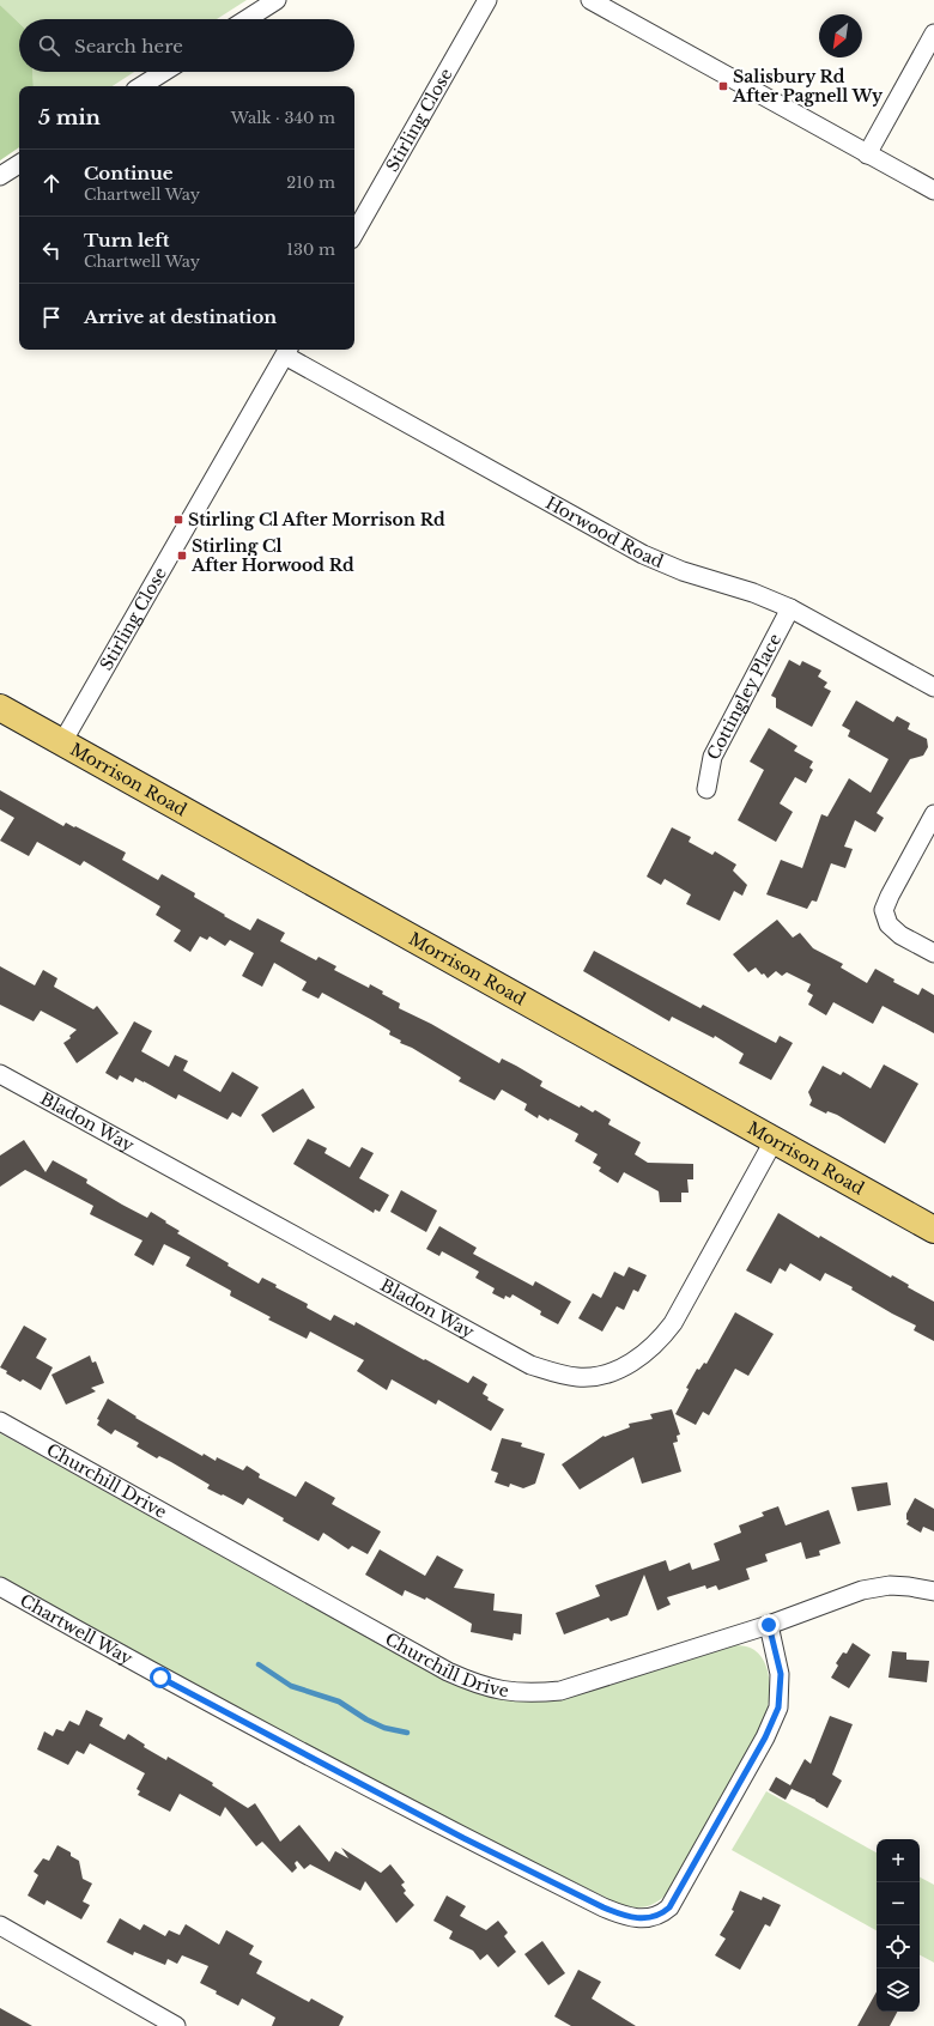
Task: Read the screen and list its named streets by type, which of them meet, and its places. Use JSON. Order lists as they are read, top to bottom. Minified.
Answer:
{"streets":{"main road":["Morrison Road"],"street":["Stirling Close","Horwood Road","Cottingley Place","Bladon Way","Churchill Drive","Chartwell Way"]},"crossings":[["Stirling Close","Horwood Road"],["Stirling Close","Morrison Road"],["Horwood Road","Cottingley Place"],["Morrison Road","Bladon Way"],["Churchill Drive","Chartwell Way"]],"places":{"transit":["Salisbury Rd After Pagnell Wy","Stirling Cl After Morrison Rd","Stirling Cl After Horwood Rd"]},"north":"bottom left","page":{"search":"Search here","heading":["5 min","Walk · 340 m"],"list":[["Continue","Chartwell Way","210 m"],["Turn left","Chartwell Way","130 m"],"Arrive at destination"],"map_buttons":["+","−"]}}
